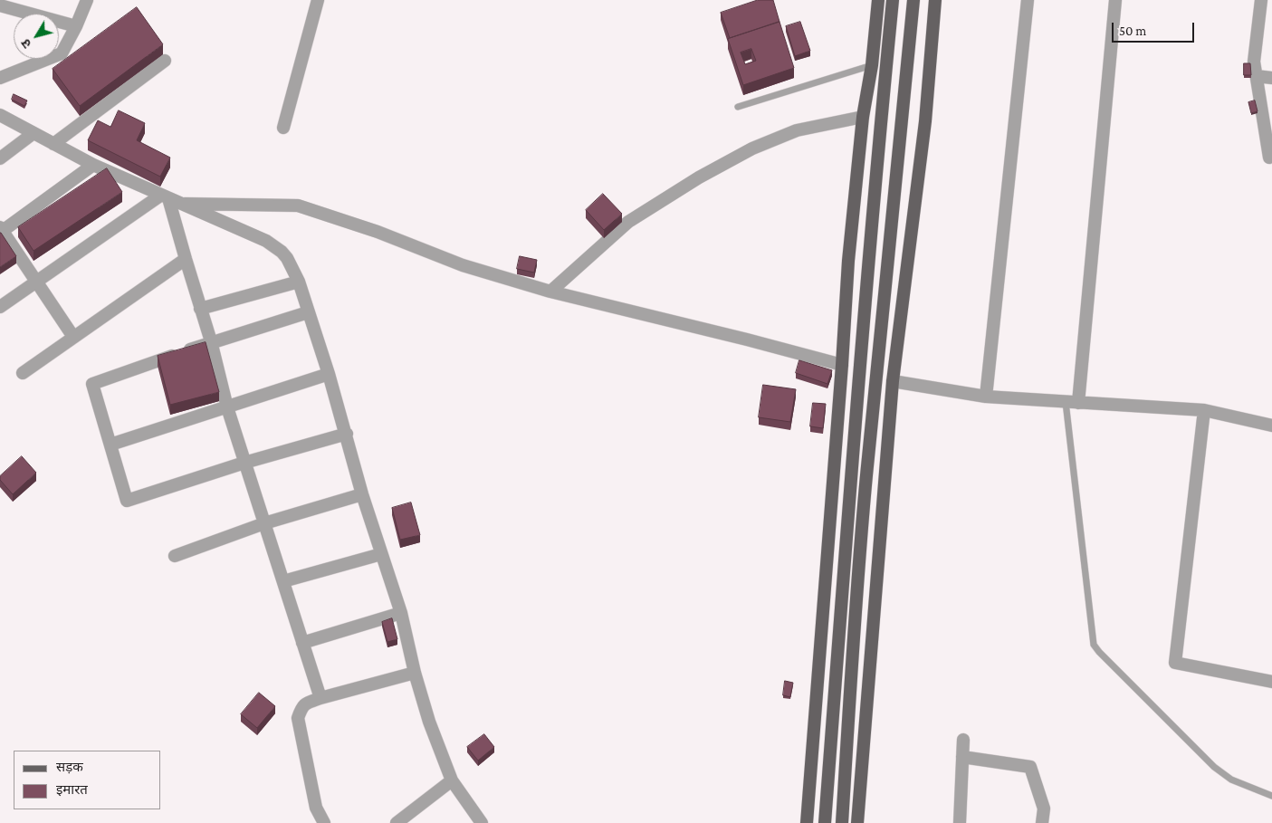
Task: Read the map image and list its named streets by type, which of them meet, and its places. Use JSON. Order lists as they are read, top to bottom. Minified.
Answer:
{"legend":["सड़क","इमारत"],"scale_bar":"50 m","north":"bottom left"}
